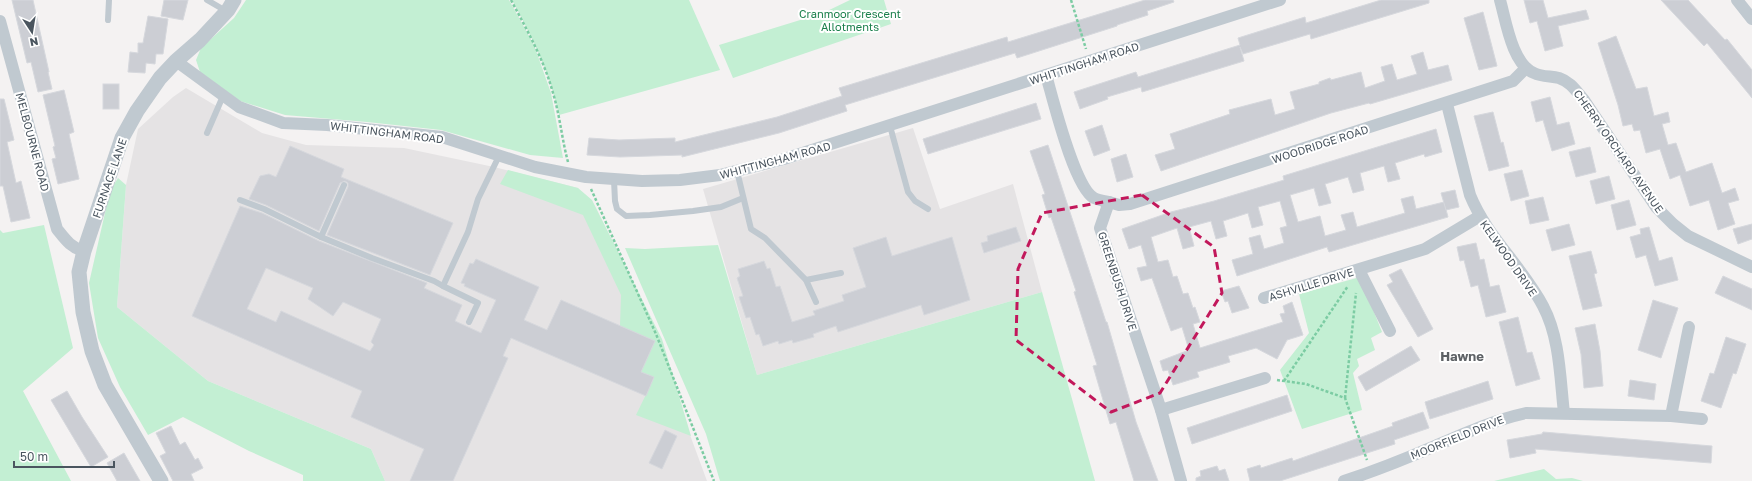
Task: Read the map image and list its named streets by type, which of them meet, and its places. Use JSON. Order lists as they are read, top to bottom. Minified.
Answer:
{"streets":{"street":["WHITTINGHAM ROAD","MELBOURNE ROAD","WOODRIDGE ROAD","CHERRY ORCHARD AVENUE","FURNACE LANE","KELWOOD DRIVE","GREENBUSH DRIVE","ASHVILLE DRIVE","MOORFIELD DRIVE"]},"crossings":[["WHITTINGHAM ROAD","FURNACE LANE"],["MELBOURNE ROAD","FURNACE LANE"],["WOODRIDGE ROAD","CHERRY ORCHARD AVENUE"],["WOODRIDGE ROAD","KELWOOD DRIVE"],["WOODRIDGE ROAD","GREENBUSH DRIVE"],["KELWOOD DRIVE","ASHVILLE DRIVE"],["KELWOOD DRIVE","MOORFIELD DRIVE"]],"districts":["Hawne"],"parks":["Cranmoor Crescent Allotments"],"scale_bar":"50 m","north":"bottom"}
